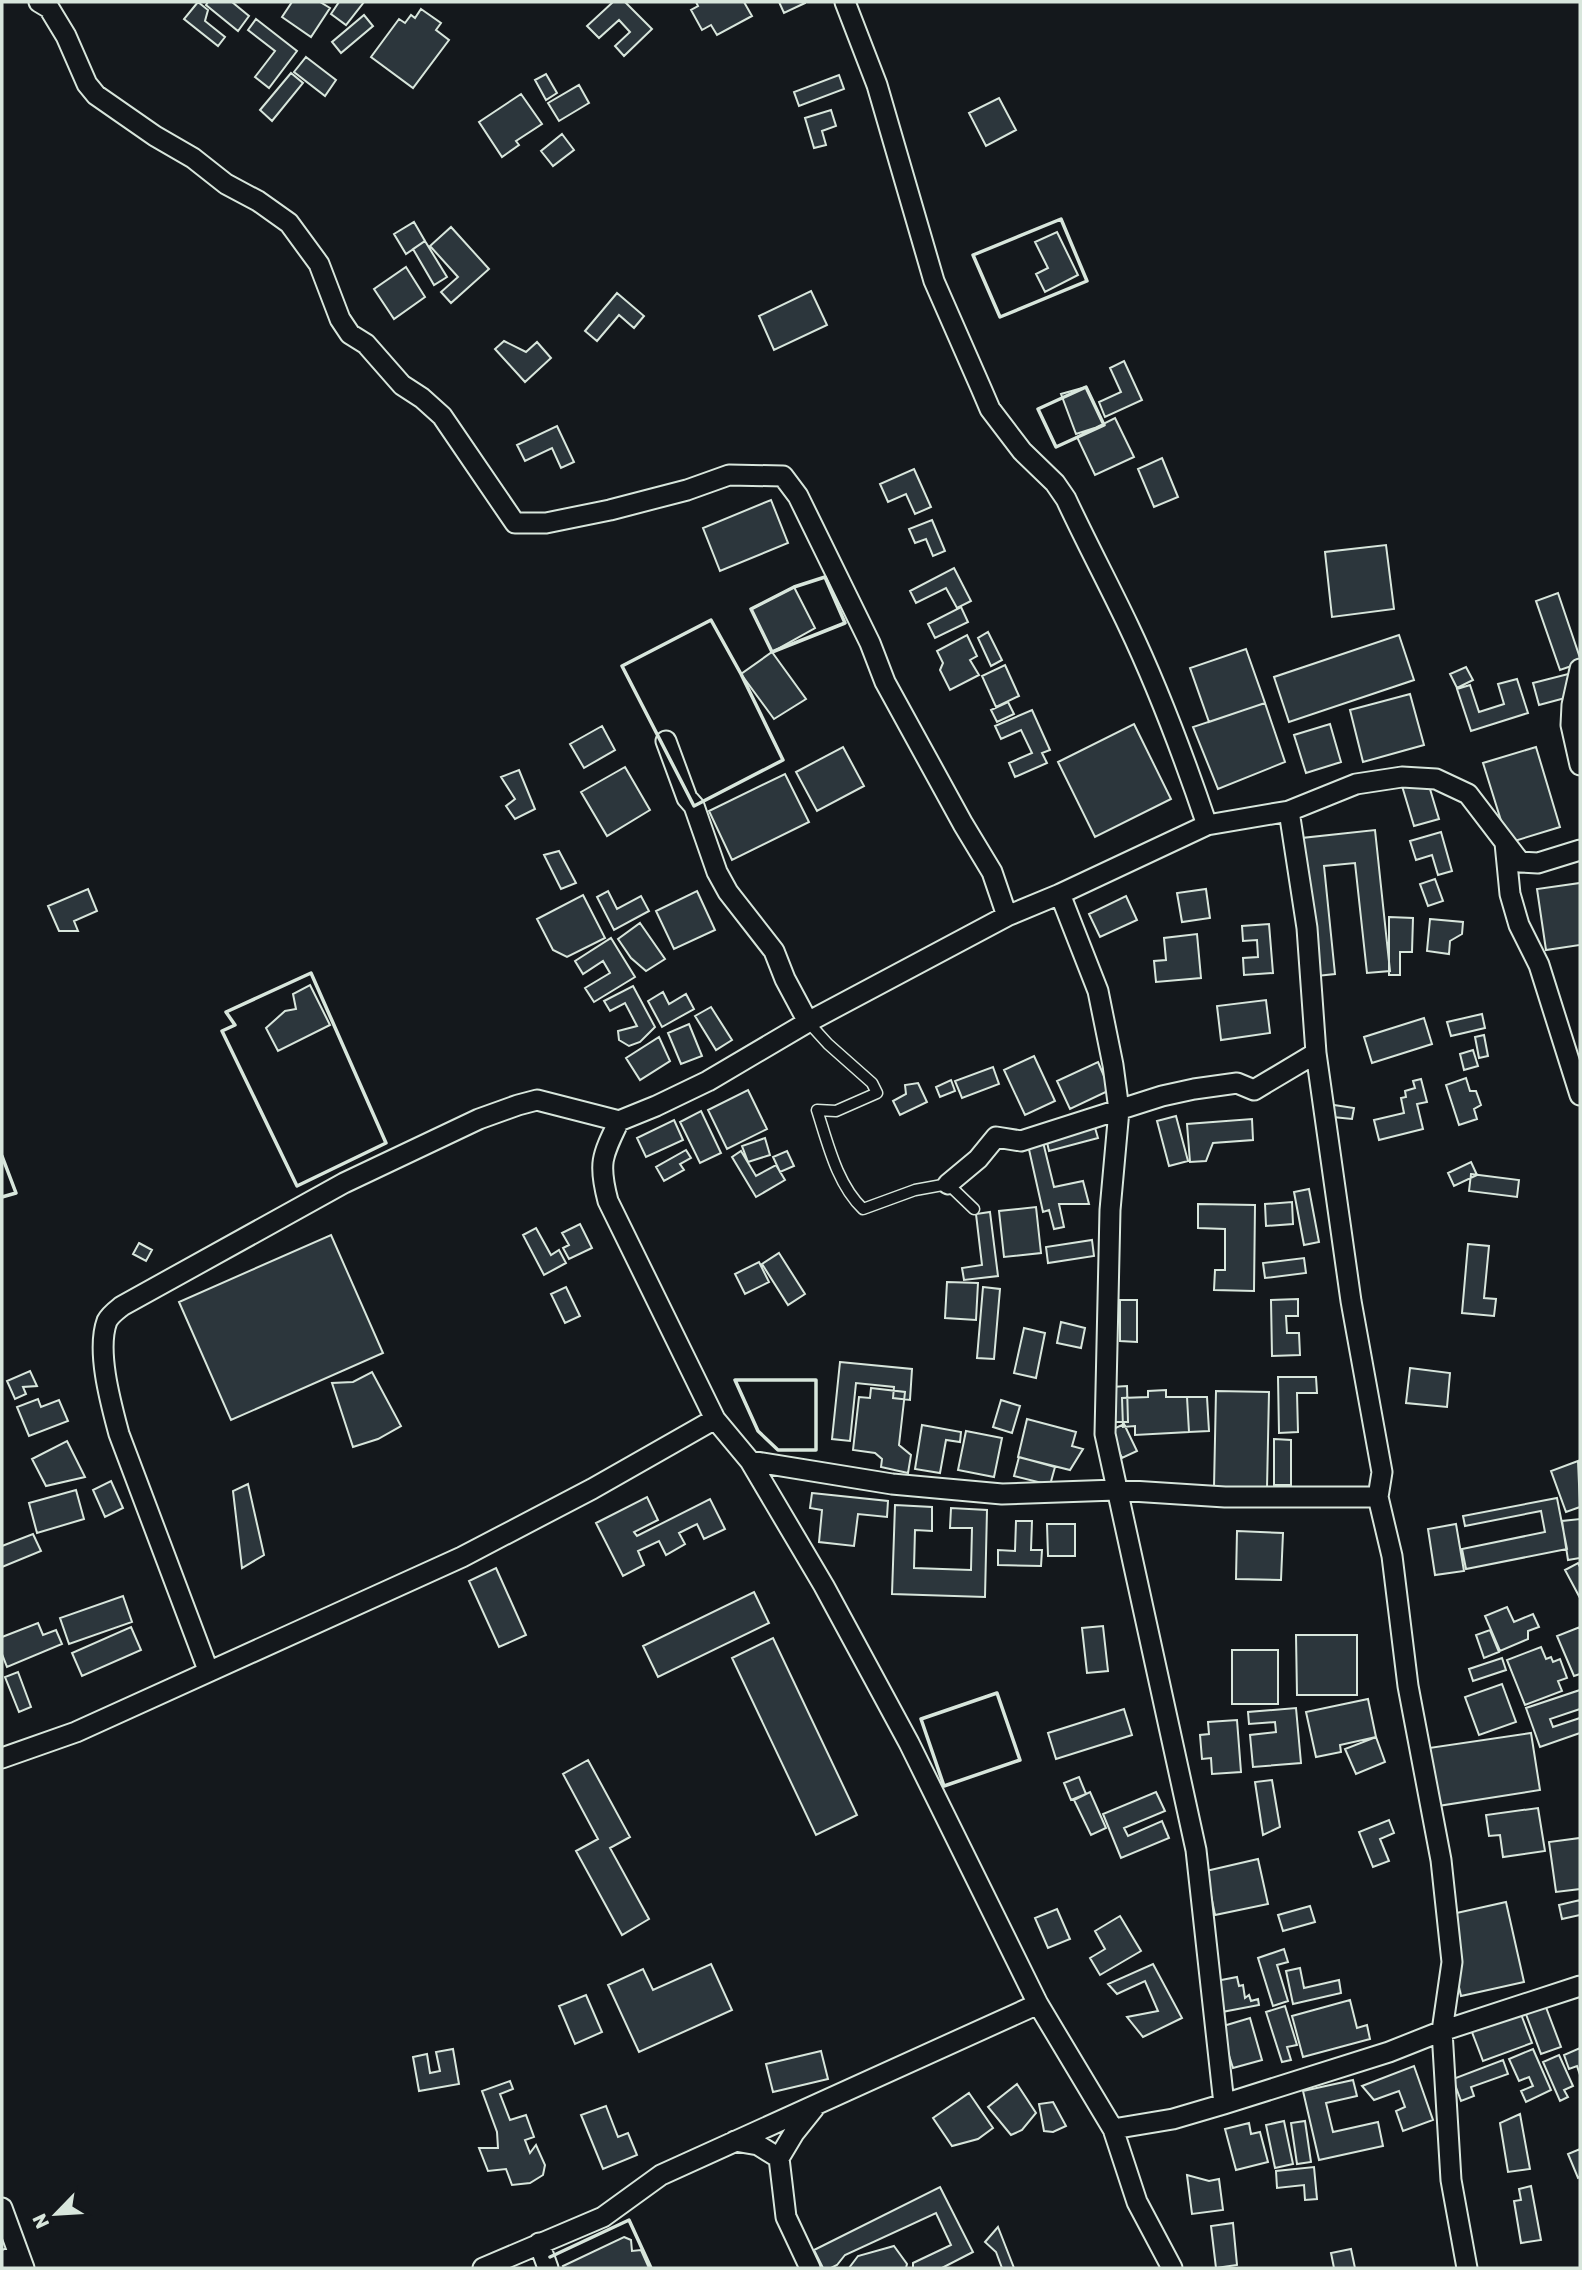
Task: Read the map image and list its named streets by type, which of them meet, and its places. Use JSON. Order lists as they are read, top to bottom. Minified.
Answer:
{"north":"bottom left"}
